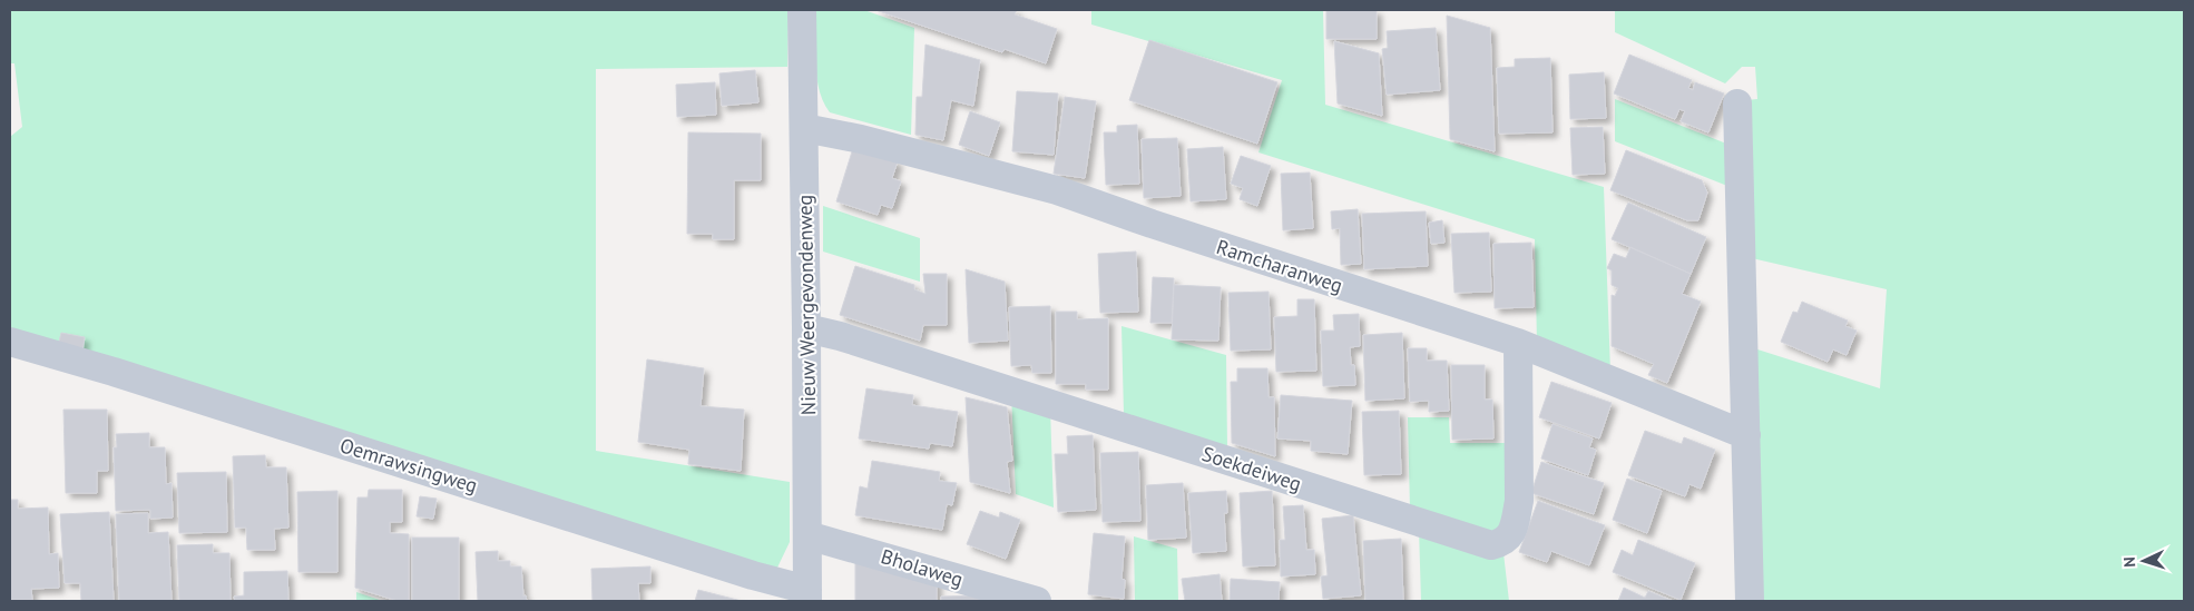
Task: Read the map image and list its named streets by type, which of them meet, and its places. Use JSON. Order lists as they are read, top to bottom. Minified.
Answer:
{"streets":{"street":["Ramcharanweg","Nieuw Weergevondenweg","Oemrawsingweg","Soekdeiweg","Bholaweg"]},"crossings":[["Ramcharanweg","Nieuw Weergevondenweg"],["Ramcharanweg","Soekdeiweg"],["Nieuw Weergevondenweg","Oemrawsingweg"],["Nieuw Weergevondenweg","Soekdeiweg"],["Nieuw Weergevondenweg","Bholaweg"]],"north":"left"}
